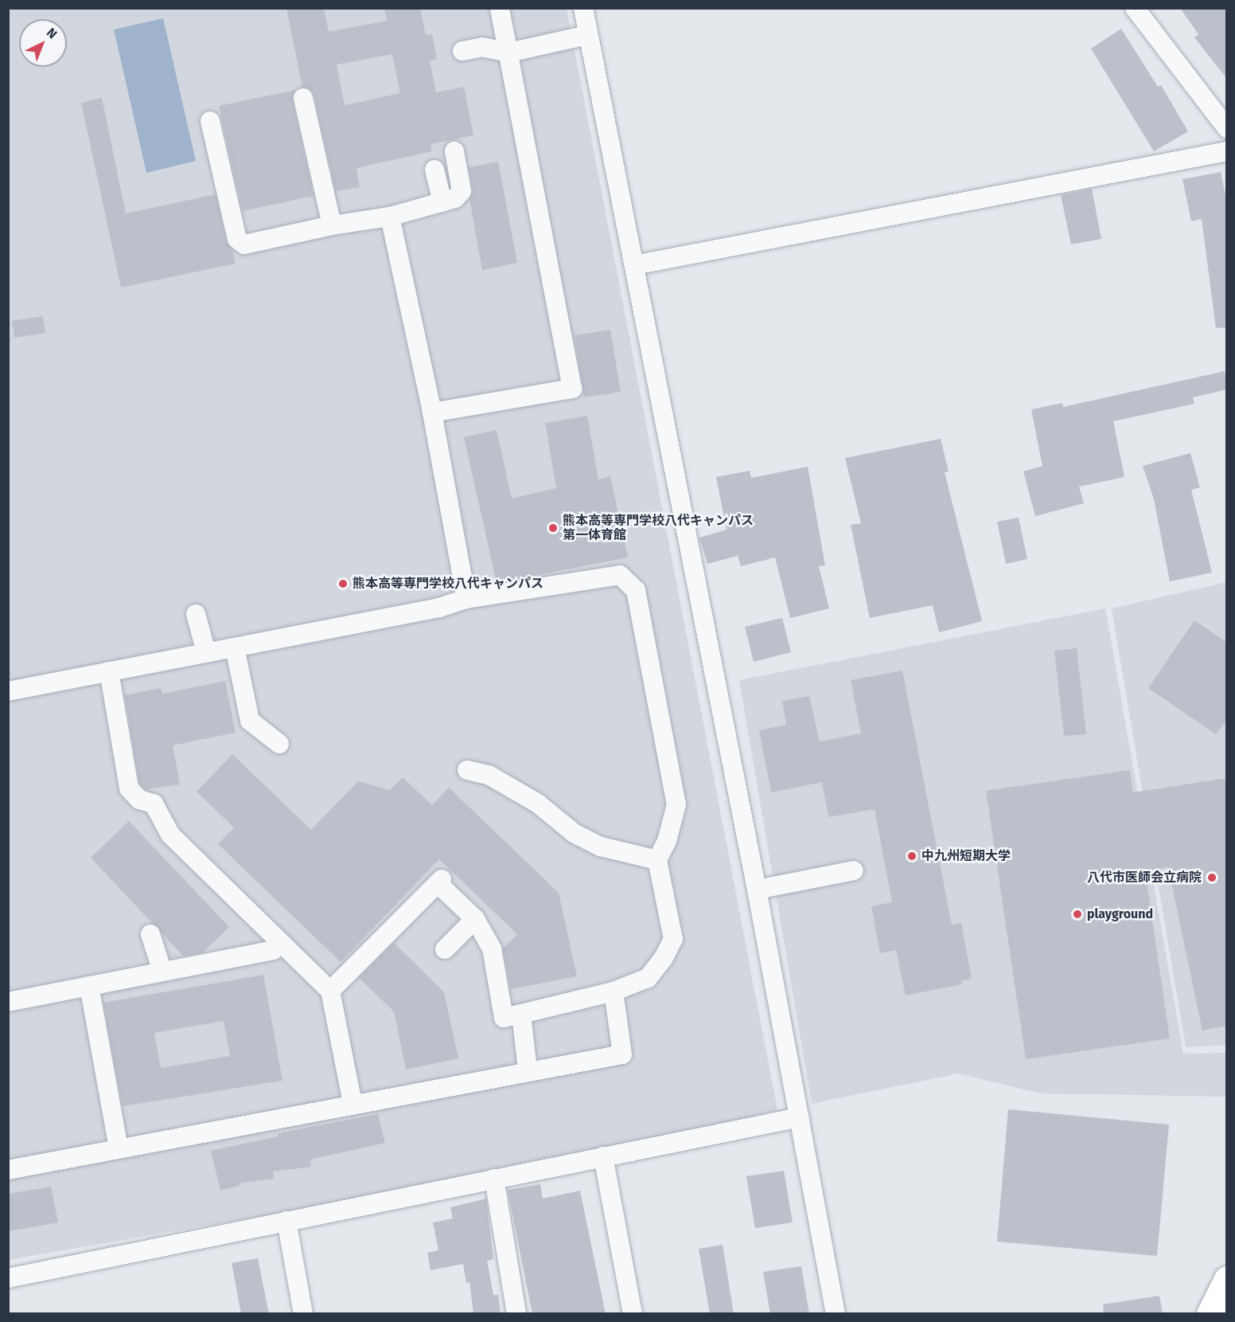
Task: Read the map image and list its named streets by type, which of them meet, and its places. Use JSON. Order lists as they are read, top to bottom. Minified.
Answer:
{"places":["熊本高等専門学校八代キャンパス 第一体育館","熊本高等専門学校八代キャンパス","中九州短期大学","八代市医師会立病院","playground"],"north":"top right"}
